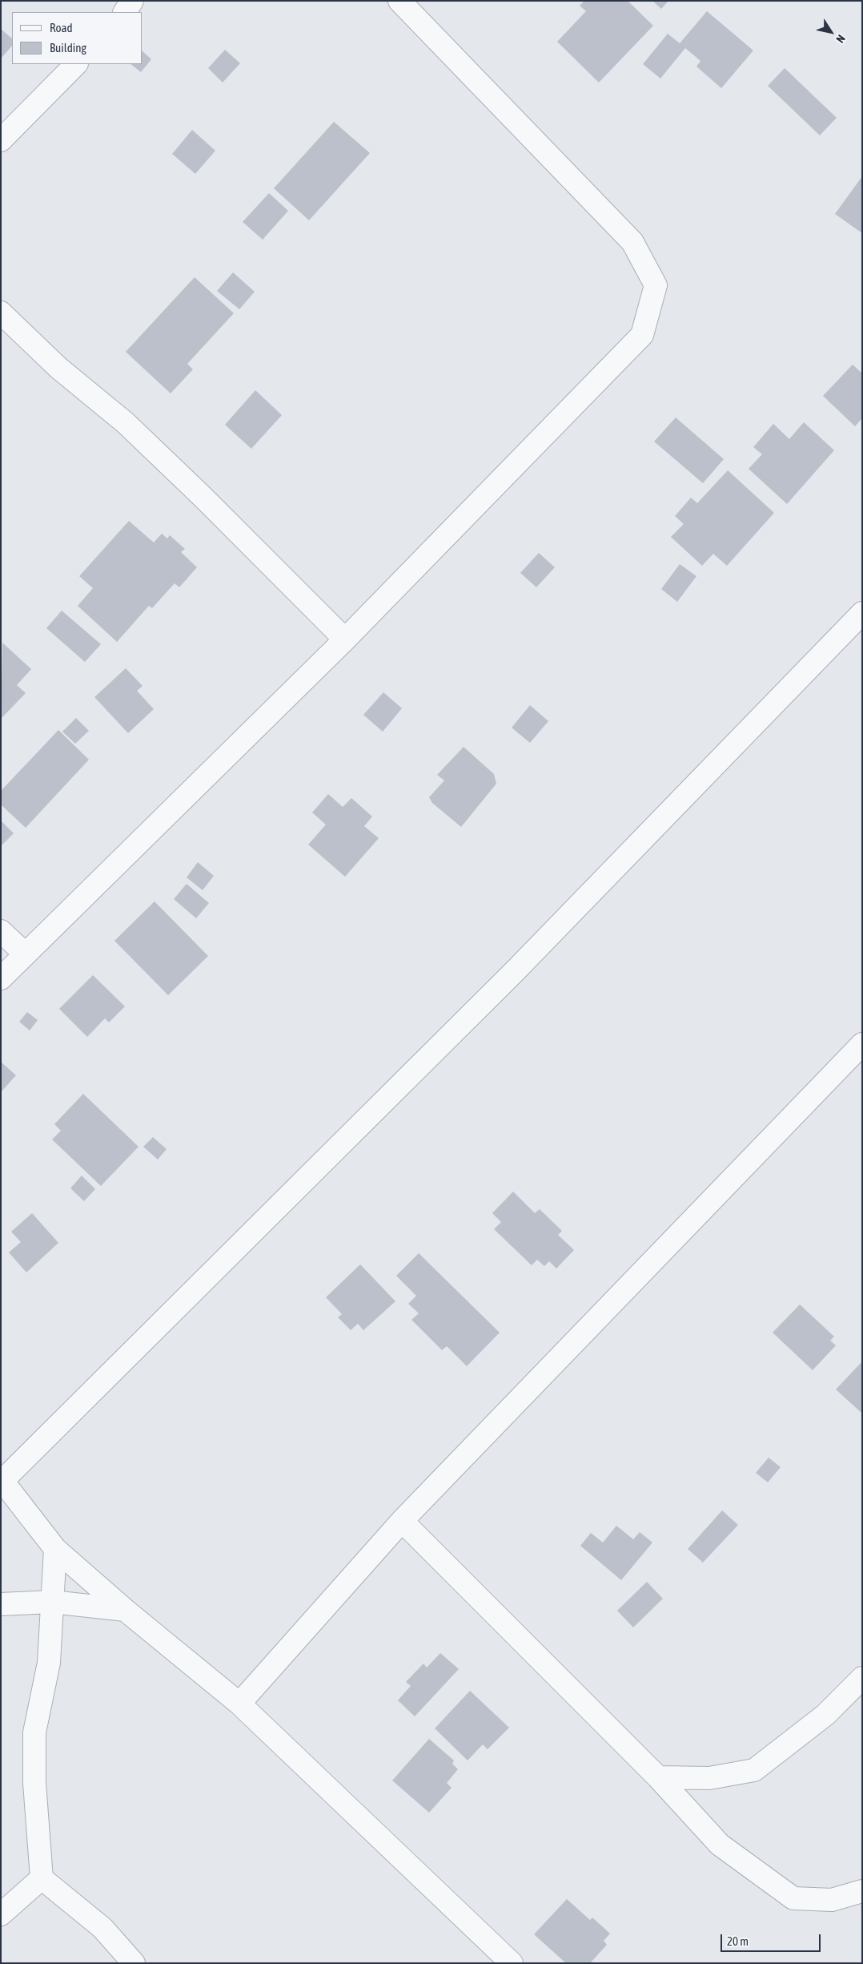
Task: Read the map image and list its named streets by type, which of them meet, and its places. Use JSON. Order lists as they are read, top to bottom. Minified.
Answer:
{"legend":["Road","Building"],"scale_bar":"20 m","north":"bottom right"}
